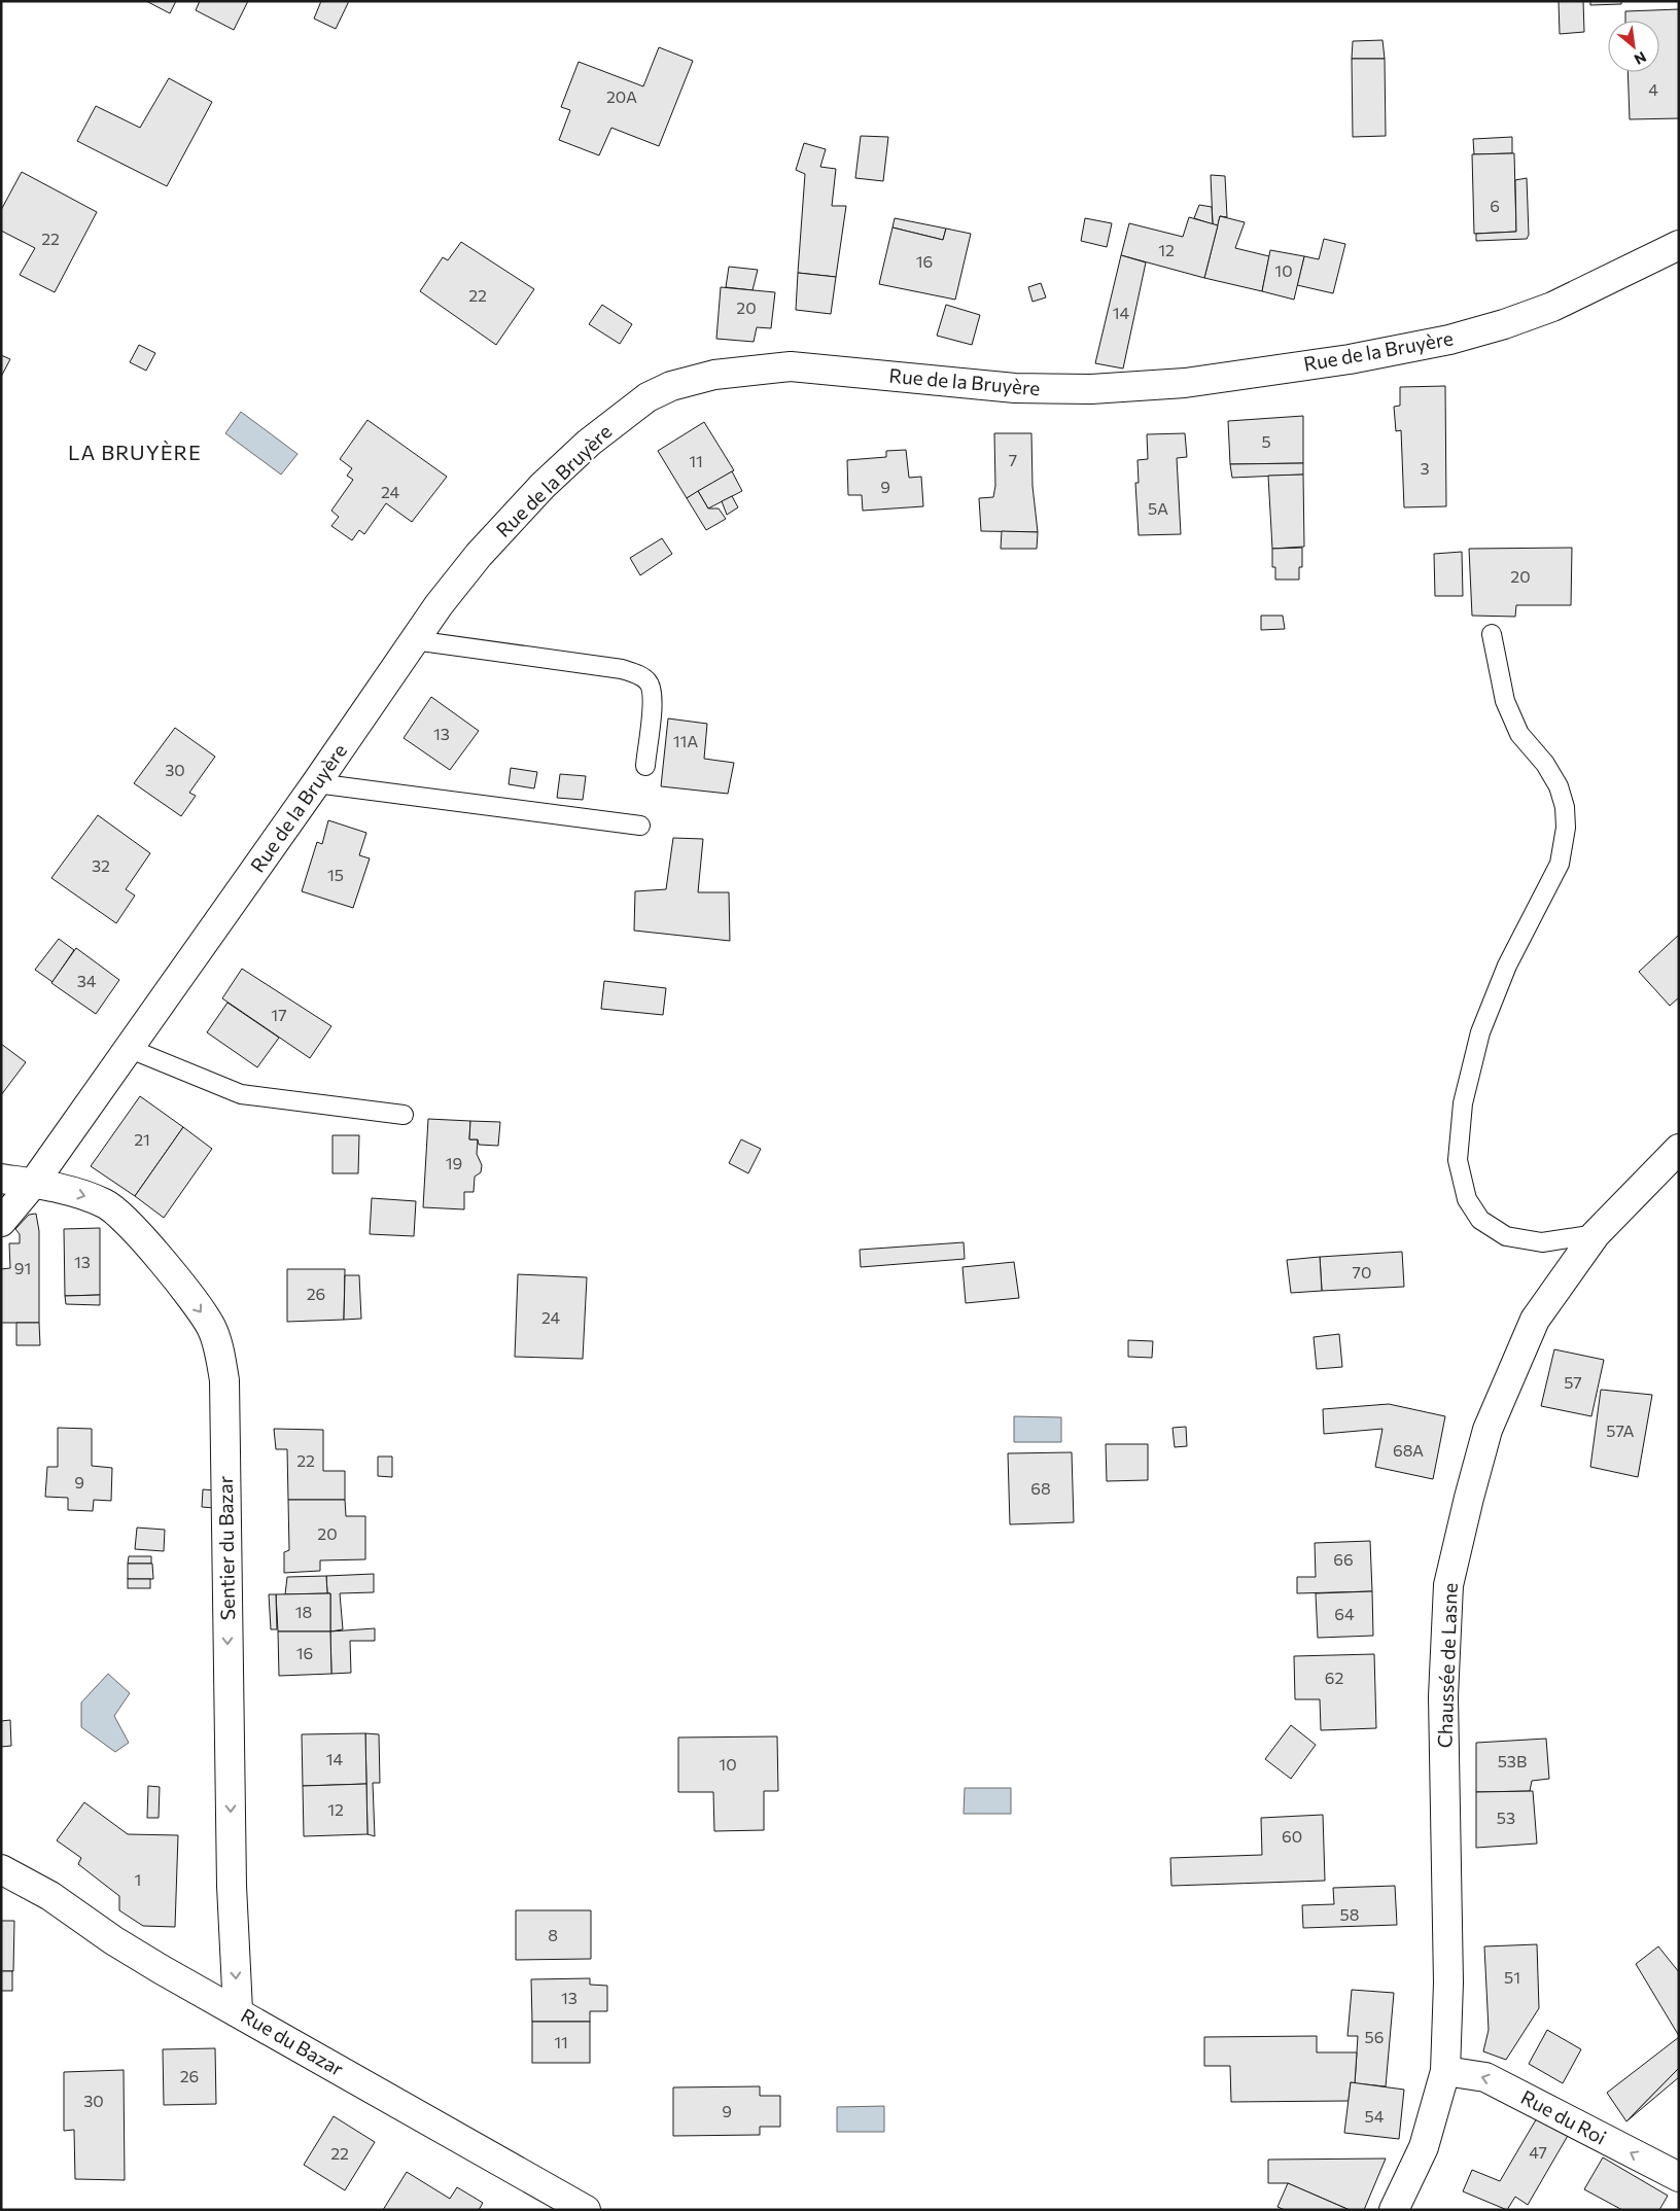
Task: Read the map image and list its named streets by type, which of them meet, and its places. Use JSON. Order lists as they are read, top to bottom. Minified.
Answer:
{"streets":{"street":["Rue de la Bruyère","Sentier du Bazar","Chaussée de Lasne","Rue du Bazar","Rue du Roi"]},"crossings":[["Rue de la Bruyère","Sentier du Bazar"],["Sentier du Bazar","Rue du Bazar"],["Chaussée de Lasne","Rue du Roi"]],"one_way":["Sentier du Bazar","Rue du Roi"],"districts":["LA BRUYÈRE"],"house_numbers":["4","20A","6","22","12","16","10","22","20","14","5","7","11","3","9","24","5A","20","13","11A","30","32","15","34","17","21","19","13","91","70","26","24","57","57A","68A","22","9","68","20","66","18","64","16","62","14","53B","10","12","53","60","1","58","8","51","13","56","11","26","30","9","54","47","22"],"north":"bottom right"}
